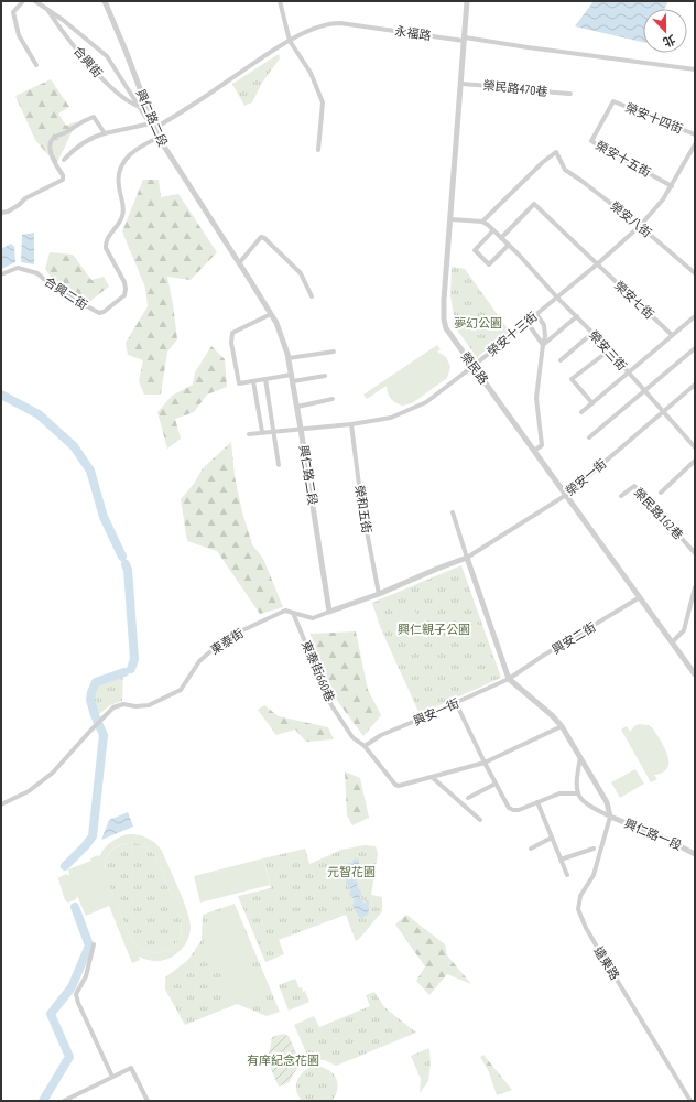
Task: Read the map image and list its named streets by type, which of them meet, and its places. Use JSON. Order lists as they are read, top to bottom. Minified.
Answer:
{"streets":{"street":["永福路","合興街","榮民路470巷","興仁路二段","榮安十四街","榮安十五街","榮安八街","合興二街","榮安七街","榮安十三街","榮安三街","榮民路","榮安一街","榮和五街","榮民路162巷","興安二街","東泰街","東泰街660巷","興安一街","興仁路一段","遠東路"]},"crossings":[["永福路","興仁路二段"],["永福路","榮民路"],["榮民路470巷","榮民路"],["興仁路二段","合興二街"],["興仁路二段","榮安十三街"],["榮安十四街","榮安十五街"],["榮安十五街","榮安十三街"],["榮安八街","榮安十三街"],["榮安八街","榮安三街"],["榮安七街","榮安十三街"],["榮安七街","榮安三街"],["榮安十三街","榮安三街"],["榮安十三街","榮民路"],["榮安十三街","榮和五街"],["榮安三街","榮安一街"],["榮民路","榮安一街"],["榮民路","興安二街"],["興安二街","興安一街"],["東泰街","東泰街660巷"],["東泰街660巷","興安一街"],["興仁路一段","遠東路"]],"parks":["夢幻公園","興仁親子公園","元智花園","有庠紀念花園"],"north":"bottom"}
